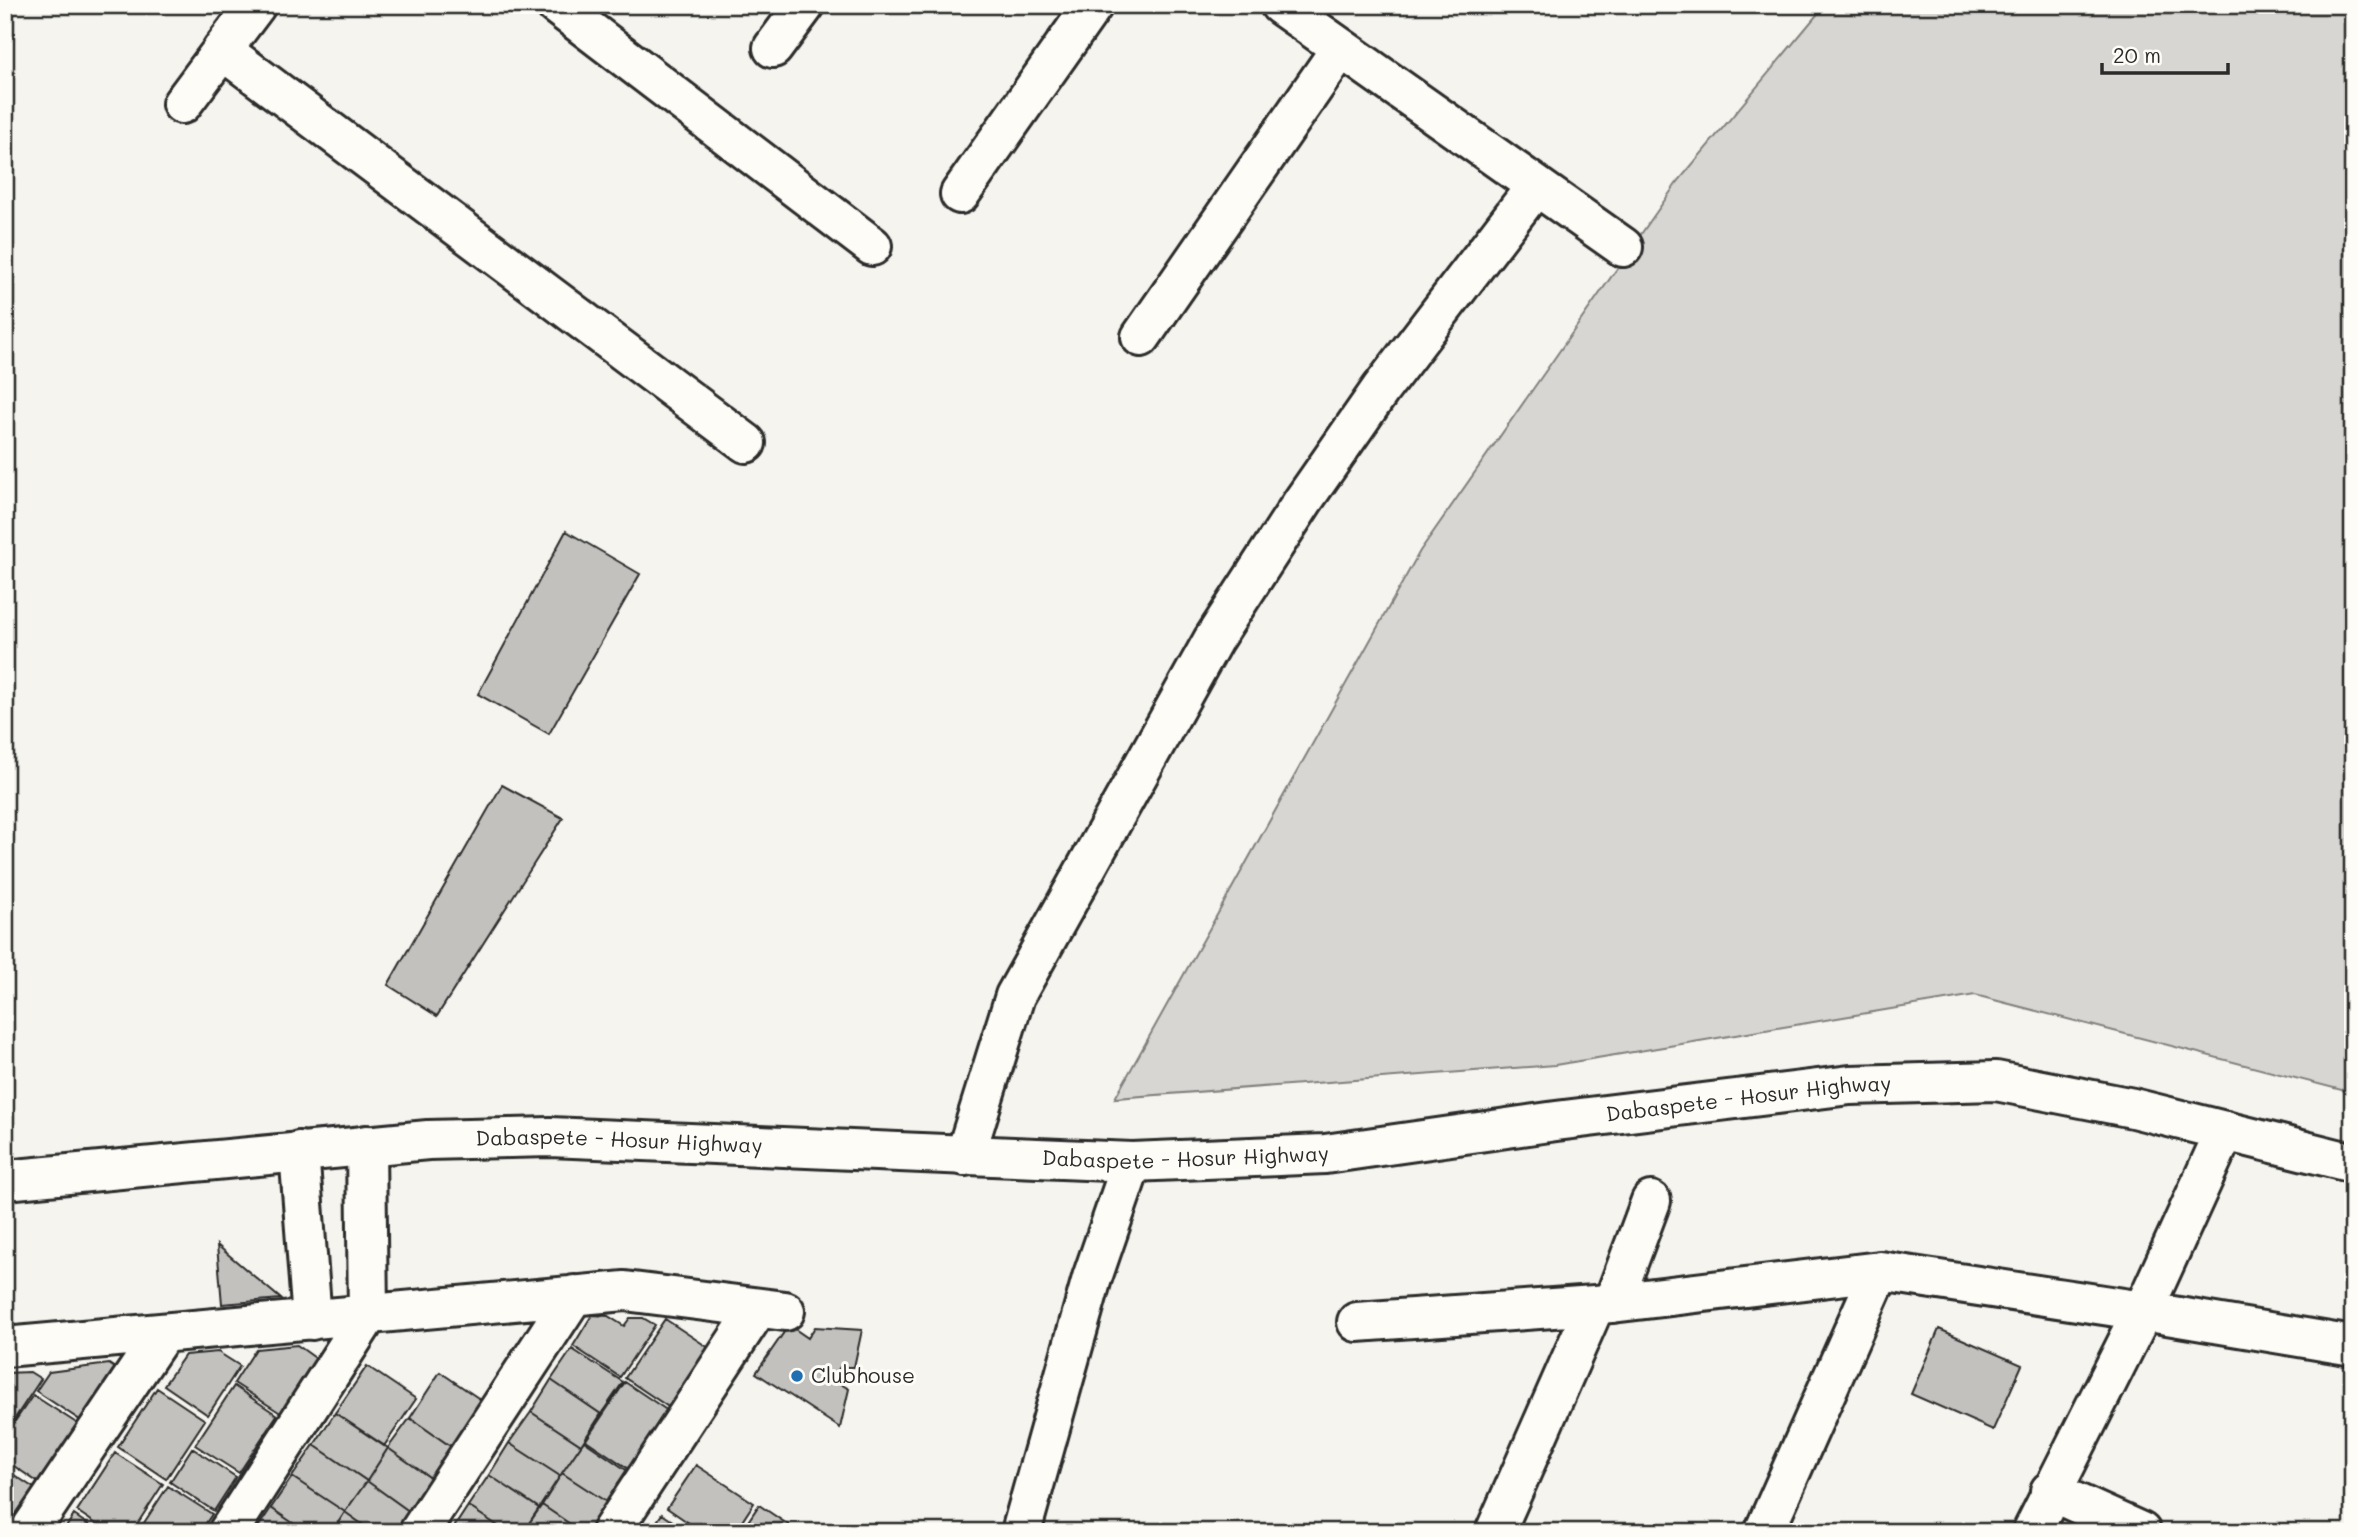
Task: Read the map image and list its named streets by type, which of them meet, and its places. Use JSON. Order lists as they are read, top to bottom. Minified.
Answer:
{"streets":{"main road":["Dabaspete - Hosur Highway"]},"places":["Clubhouse"],"scale_bar":"20 m"}
